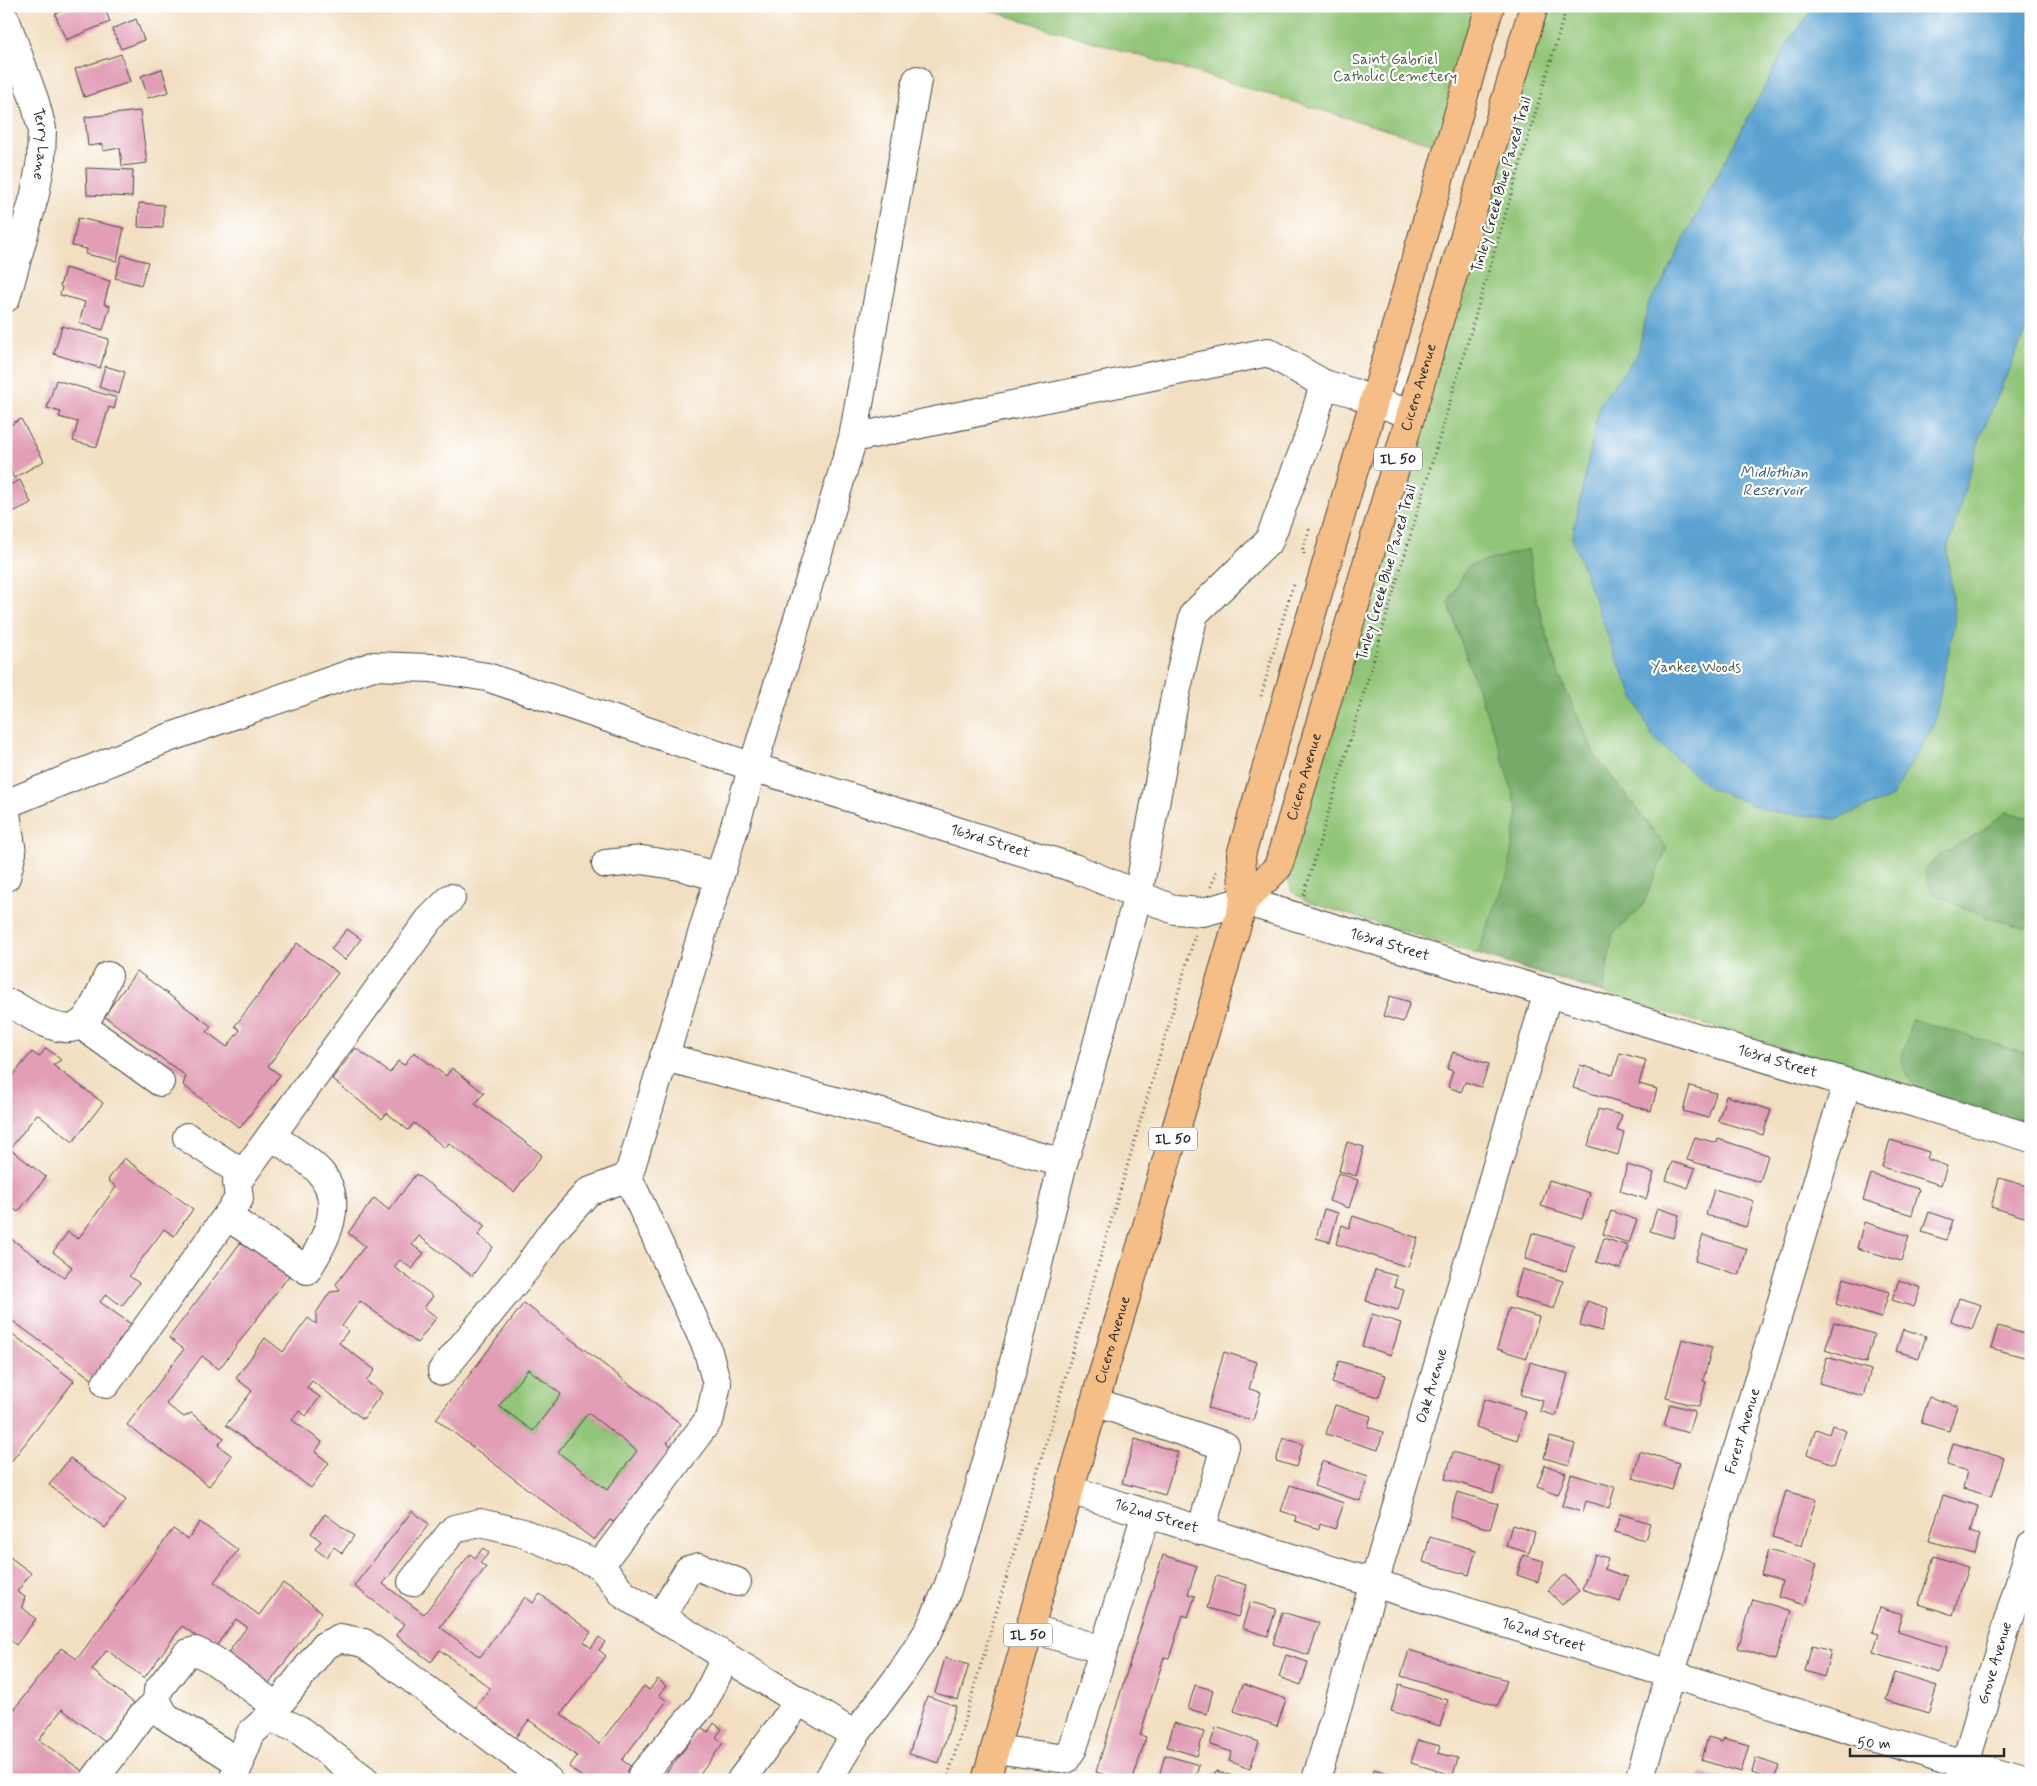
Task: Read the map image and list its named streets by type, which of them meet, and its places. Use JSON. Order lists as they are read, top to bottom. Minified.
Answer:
{"streets":{"main road":["Cicero Avenue","IL 50"],"street":["Terry Lane","163rd Street","Oak Avenue","Forest Avenue","162nd Street","Grove Avenue"],"path":["Tinley Creek Blue Paved Trail"]},"crossings":[["Tinley Creek Blue Paved Trail","163rd Street"],["Cicero Avenue","163rd Street"],["Cicero Avenue","162nd Street"],["163rd Street","Oak Avenue"],["163rd Street","Forest Avenue"],["Oak Avenue","162nd Street"],["Forest Avenue","162nd Street"],["162nd Street","Grove Avenue"]],"water":["Midlothian Reservoir"],"parks":["Saint Gabriel Catholic Cemetery","Yankee Woods"],"scale_bar":"50 m"}
